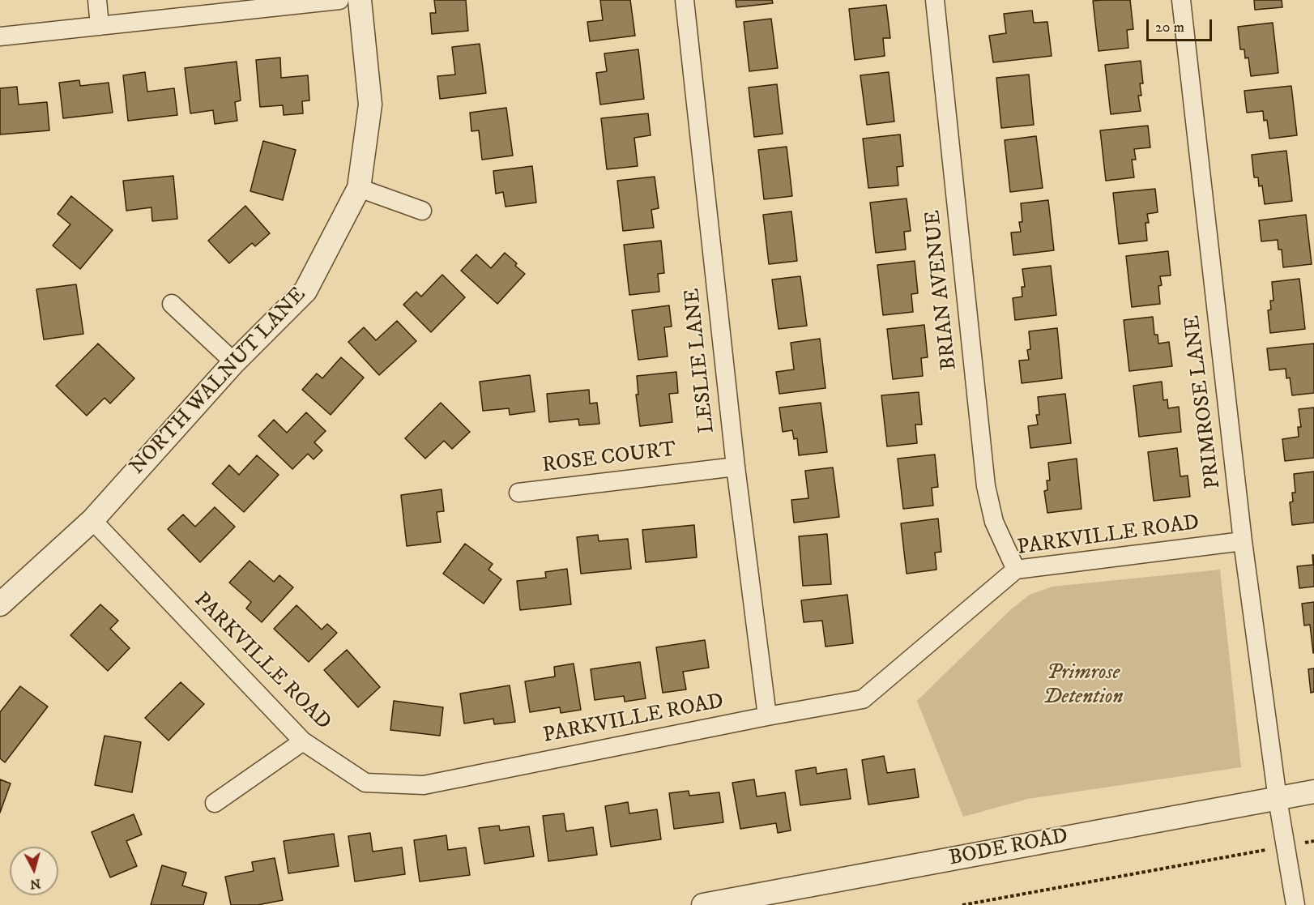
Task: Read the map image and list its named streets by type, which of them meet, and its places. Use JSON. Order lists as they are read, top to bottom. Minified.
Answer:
{"streets":{"street":["BRIAN AVENUE","LESLIE LANE","NORTH WALNUT LANE","PRIMROSE LANE","ROSE COURT","PARKVILLE ROAD","BODE ROAD"]},"crossings":[["BRIAN AVENUE","PARKVILLE ROAD"],["LESLIE LANE","ROSE COURT"],["LESLIE LANE","PARKVILLE ROAD"],["NORTH WALNUT LANE","PARKVILLE ROAD"],["PRIMROSE LANE","PARKVILLE ROAD"],["PRIMROSE LANE","BODE ROAD"]],"parks":["Primrose Detention"],"scale_bar":"20 m","north":"bottom"}
